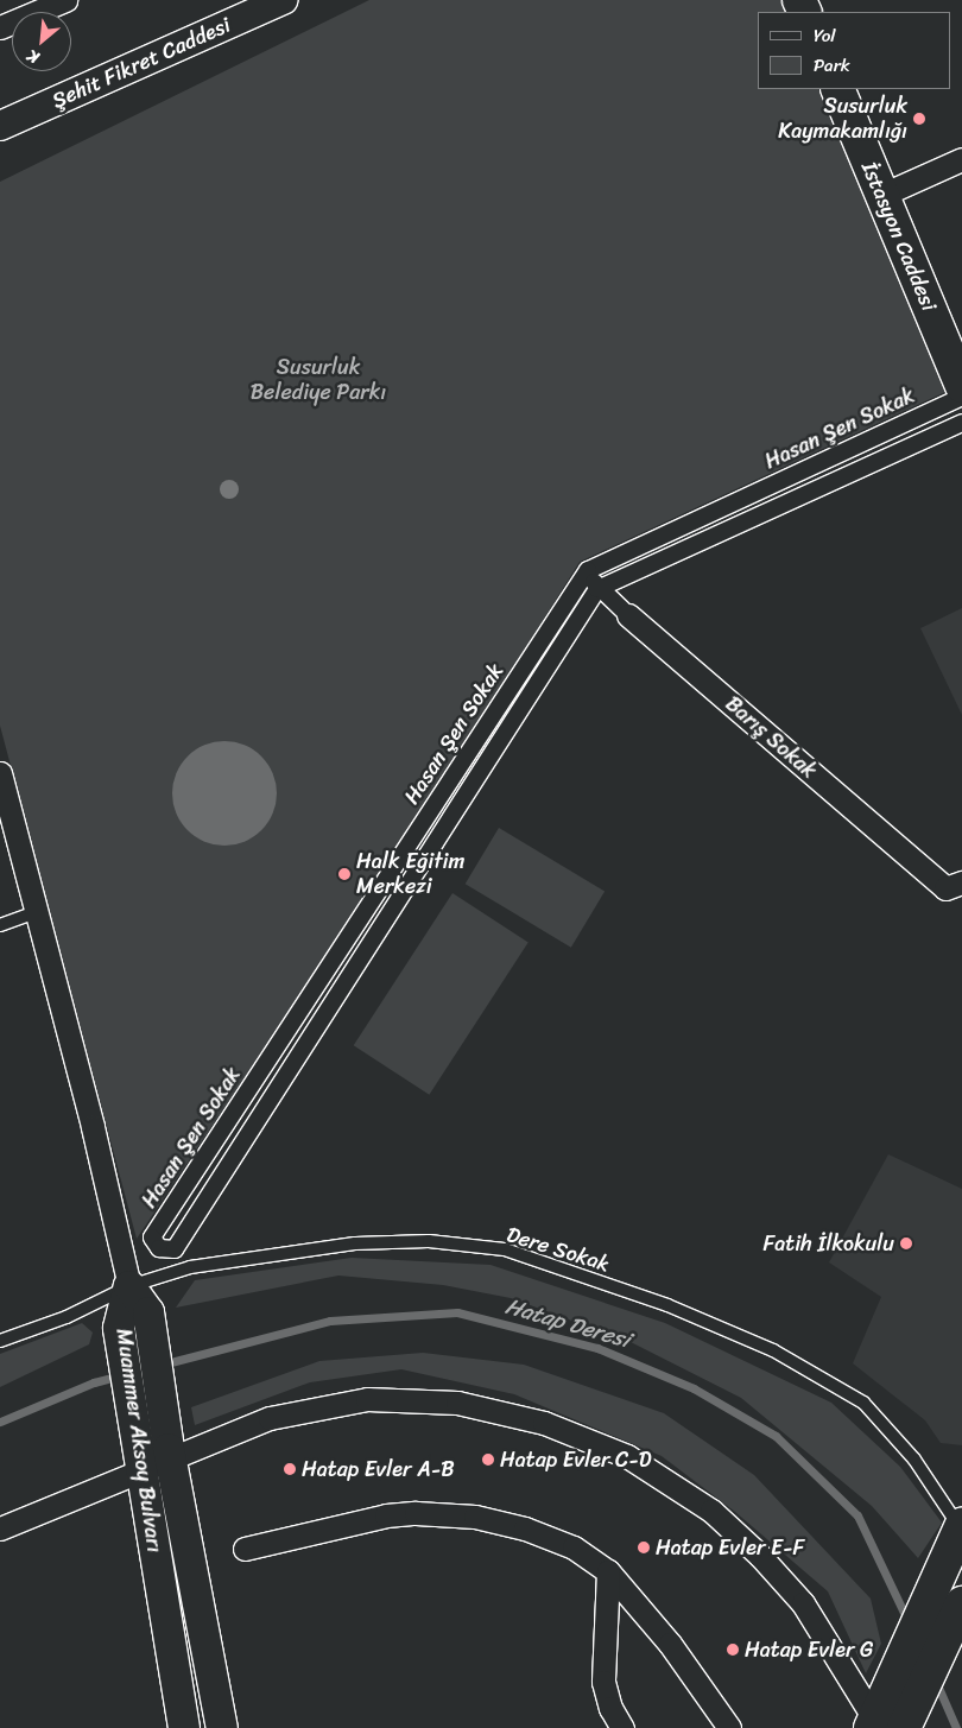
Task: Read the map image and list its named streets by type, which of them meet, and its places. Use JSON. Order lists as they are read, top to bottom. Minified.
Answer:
{"streets":{"main road":["İstasyon Caddesi","Muammer Aksoy Bulvarı"],"street":["Şehit Fikret Caddesi","Hasan Şen Sokak","Barış Sokak"],"lane":["Dere Sokak"]},"crossings":[["Hasan Şen Sokak","Barış Sokak"],["Dere Sokak","Muammer Aksoy Bulvarı"]],"water":["Hatap Deresi"],"parks":["Susurluk Belediye Parkı"],"places":["Susurluk Kaymakamlığı","Halk Eğitim Merkezi","Fatih İlkokulu","Hatap Evler C-D","Hatap Evler A-B","Hatap Evler E-F","Hatap Evler G"],"legend":["Yol","Park"],"north":"bottom left"}
